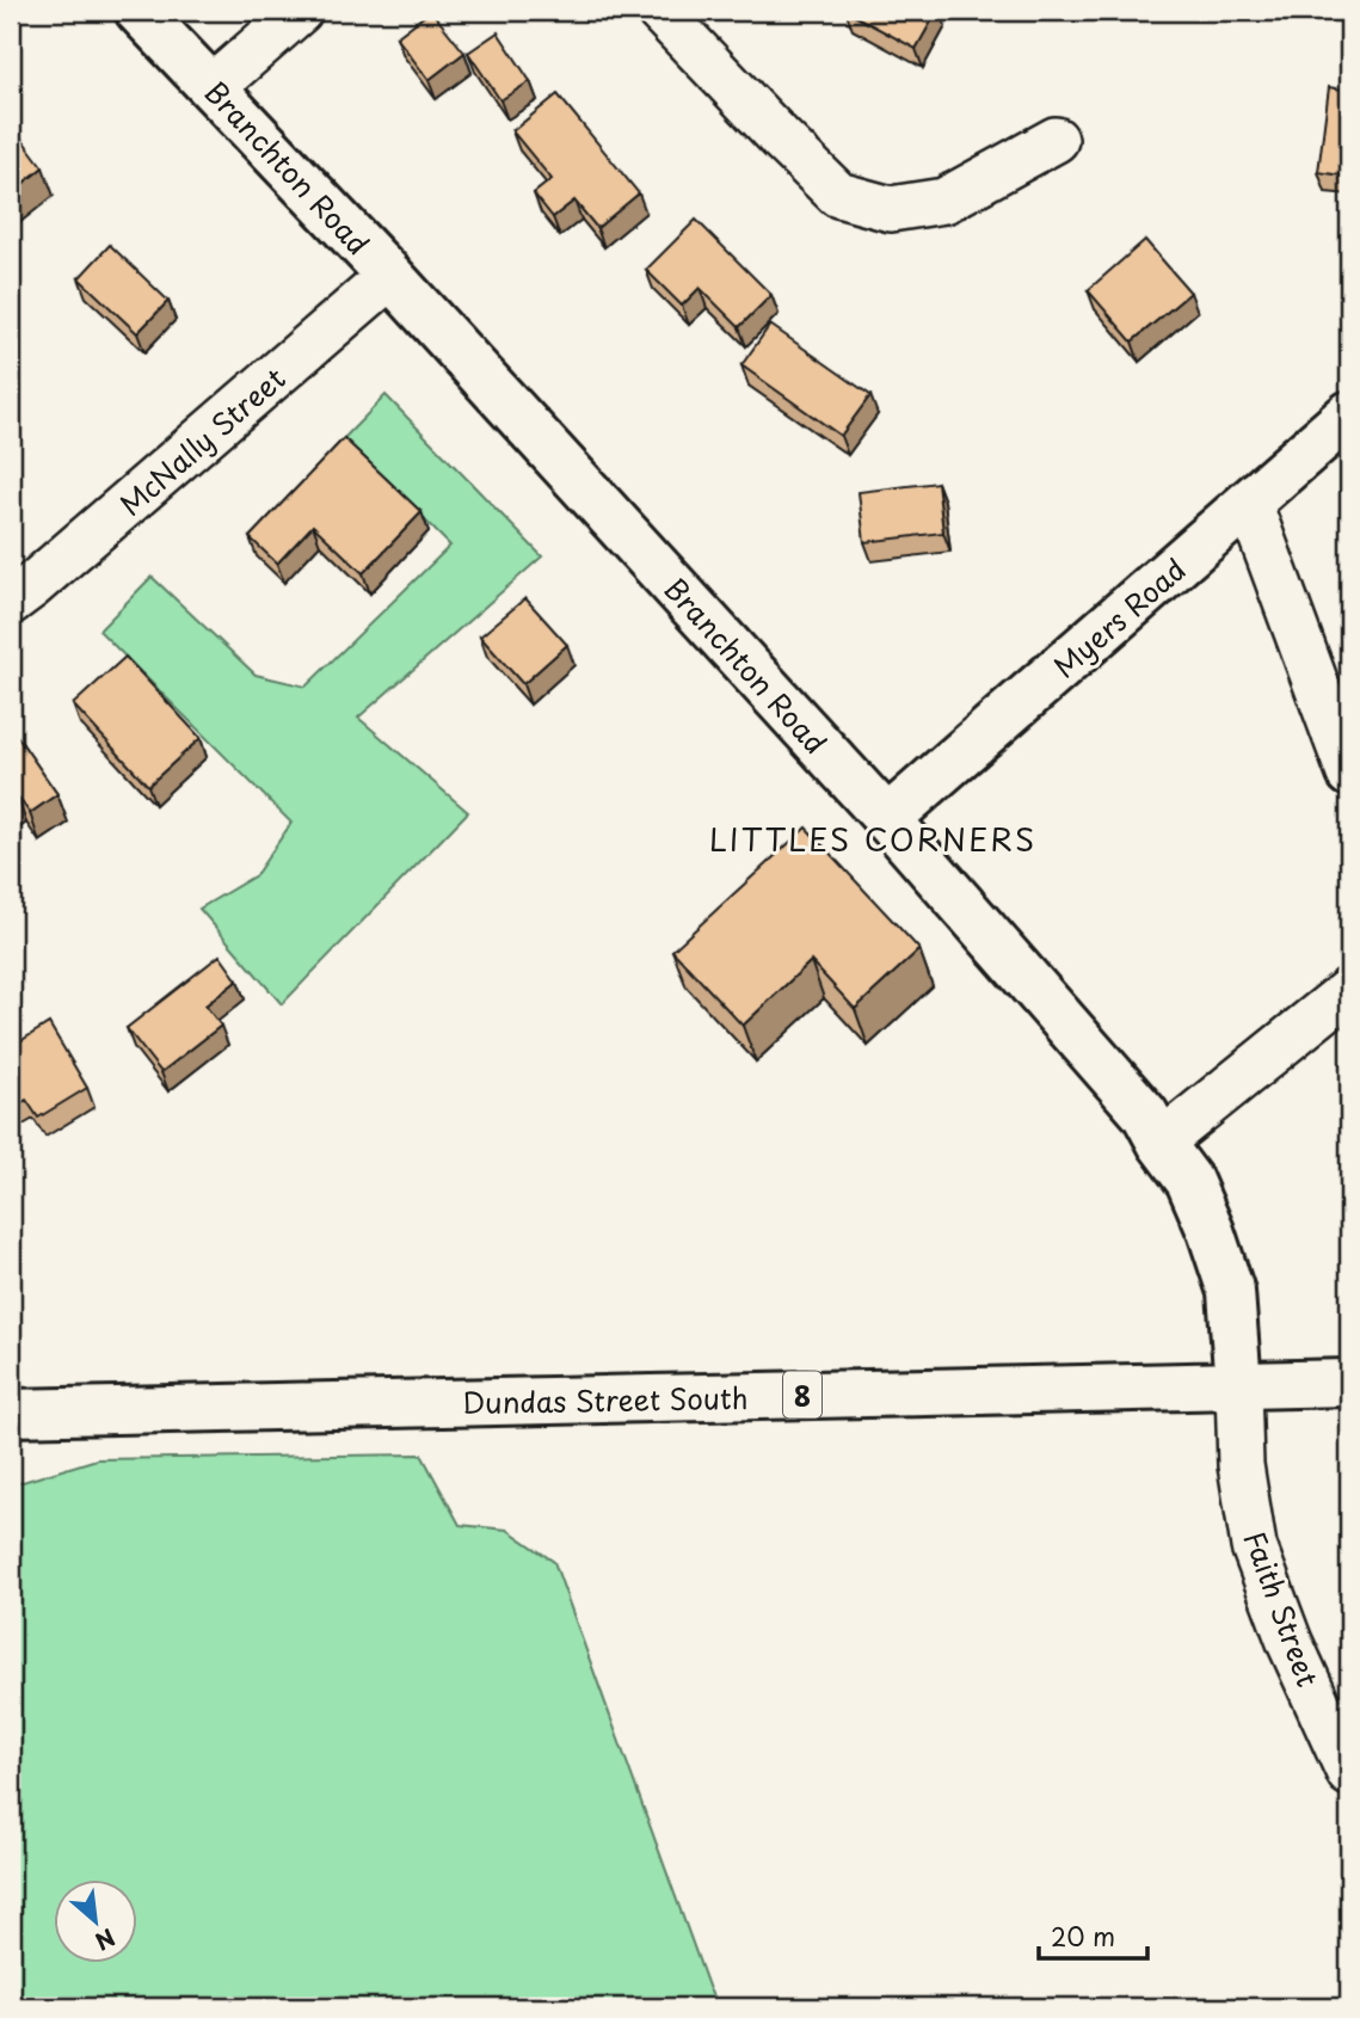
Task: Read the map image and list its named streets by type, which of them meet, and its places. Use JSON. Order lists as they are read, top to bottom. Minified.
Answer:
{"streets":{"main road":["Branchton Road","Myers Road","8","Dundas Street South"],"street":["McNally Street","Faith Street"]},"crossings":[["Branchton Road","McNally Street"],["Branchton Road","Myers Road"],["Branchton Road","Dundas Street South"],["Branchton Road","Faith Street"],["Dundas Street South","Faith Street"]],"districts":["LITTLES CORNERS"],"scale_bar":"20 m","north":"bottom right"}
